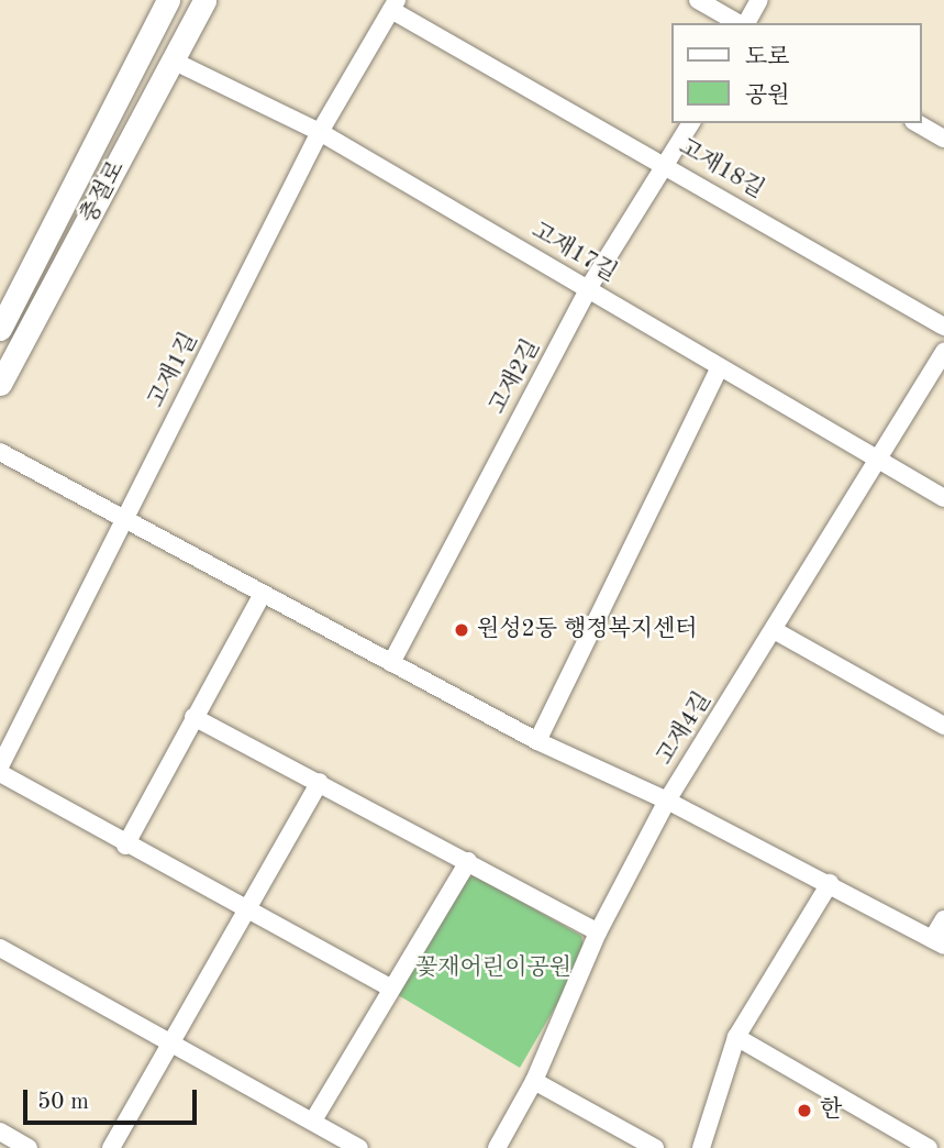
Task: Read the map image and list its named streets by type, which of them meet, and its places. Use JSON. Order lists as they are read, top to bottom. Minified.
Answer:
{"streets":{"street":["고재18길","충절로","고재17길","고재1길","고재2길","고재4길"]},"crossings":[["고재18길","고재1길"],["고재18길","고재2길"],["충절로","고재17길"],["고재17길","고재1길"],["고재17길","고재2길"],["고재17길","고재4길"]],"parks":["꽃재어린이공원"],"places":["원성2동 행정복지센터","한"],"legend":["도로","공원"],"scale_bar":"50 m"}
